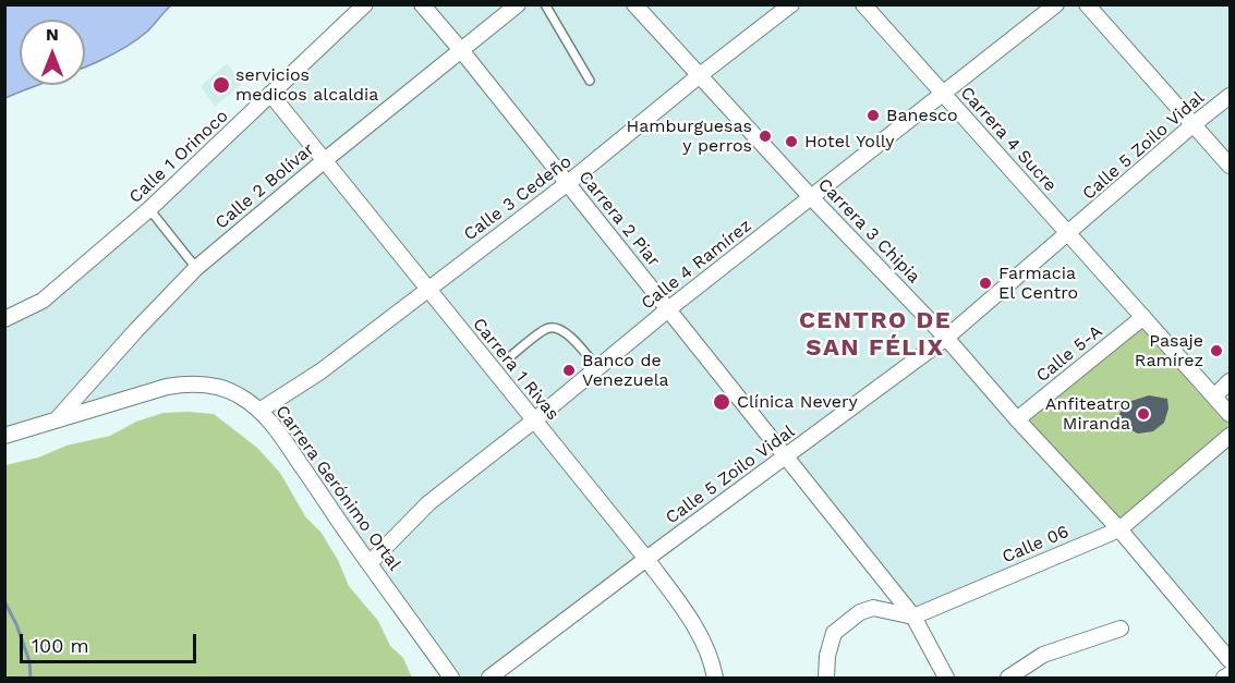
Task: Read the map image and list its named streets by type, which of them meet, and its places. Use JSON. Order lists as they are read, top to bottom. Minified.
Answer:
{"streets":{"street":["Carrera 4 Sucre","Calle 5 Zoilo Vidal","Calle 1 Orinoco","Calle 2 Bolívar","Calle 3 Cedeño","Carrera 2 Piar","Carrera 3 Chipia","Calle 4 Ramírez","Calle 5-A","Carrera 1 Rivas","Carrera Gerónimo Ortal","Calle 06"]},"crossings":[["Carrera 4 Sucre","Calle 5 Zoilo Vidal"],["Carrera 4 Sucre","Calle 4 Ramírez"],["Carrera 4 Sucre","Calle 5-A"],["Calle 5 Zoilo Vidal","Carrera 2 Piar"],["Calle 5 Zoilo Vidal","Carrera 3 Chipia"],["Calle 5 Zoilo Vidal","Carrera 1 Rivas"],["Calle 1 Orinoco","Carrera 1 Rivas"],["Calle 2 Bolívar","Carrera 2 Piar"],["Calle 2 Bolívar","Carrera 1 Rivas"],["Calle 2 Bolívar","Carrera Gerónimo Ortal"],["Calle 3 Cedeño","Carrera 2 Piar"],["Calle 3 Cedeño","Carrera 3 Chipia"],["Calle 3 Cedeño","Carrera 1 Rivas"],["Calle 3 Cedeño","Carrera Gerónimo Ortal"],["Carrera 2 Piar","Calle 4 Ramírez"],["Carrera 2 Piar","Calle 06"],["Carrera 3 Chipia","Calle 4 Ramírez"],["Carrera 3 Chipia","Calle 5-A"],["Carrera 3 Chipia","Calle 06"],["Calle 4 Ramírez","Carrera 1 Rivas"],["Calle 4 Ramírez","Carrera Gerónimo Ortal"]],"districts":["CENTRO DE SAN FÉLIX"],"places":["servicios medicos alcaldia","Banesco","Hamburguesas y perros","Hotel Yolly","Farmacia El Centro","Pasaje Ramírez","Banco de Venezuela","Clínica Nevery","Anfiteatro Miranda"],"scale_bar":"100 m","north":"top"}
